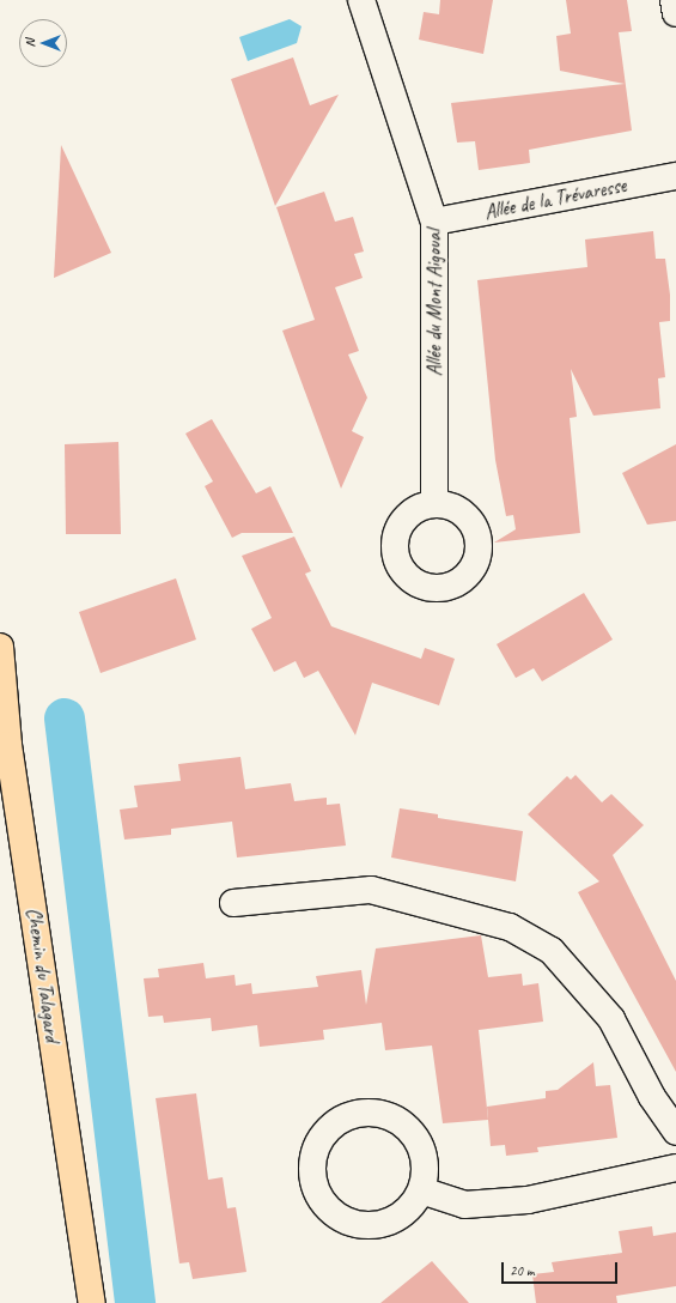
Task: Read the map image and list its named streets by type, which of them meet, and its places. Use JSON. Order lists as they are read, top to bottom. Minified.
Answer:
{"streets":{"main road":["Chemin du Talagard"],"street":["Allée de la Trévaresse","Allée du Mont Aigoual"]},"crossings":[["Allée de la Trévaresse","Allée du Mont Aigoual"]],"scale_bar":"20 m","north":"left"}
